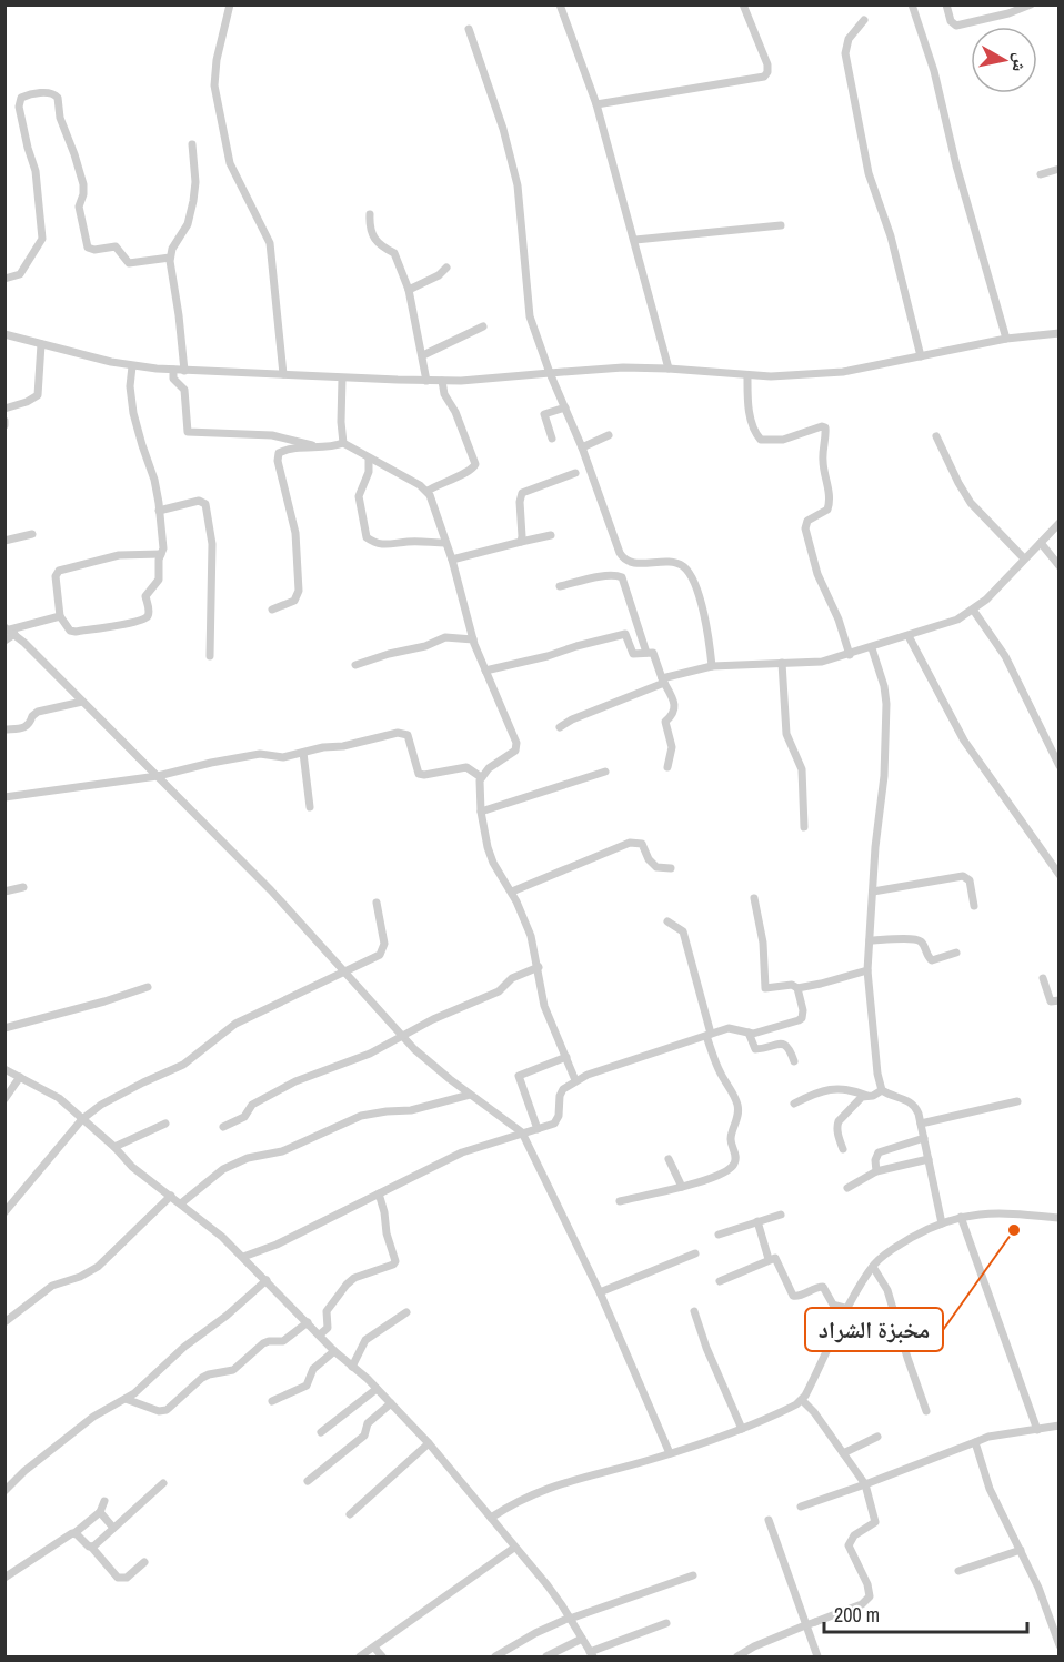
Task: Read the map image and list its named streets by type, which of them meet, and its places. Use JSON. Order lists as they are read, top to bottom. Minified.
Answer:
{"places":["مخبزة الشراد"],"scale_bar":"200 m","north":"right"}
